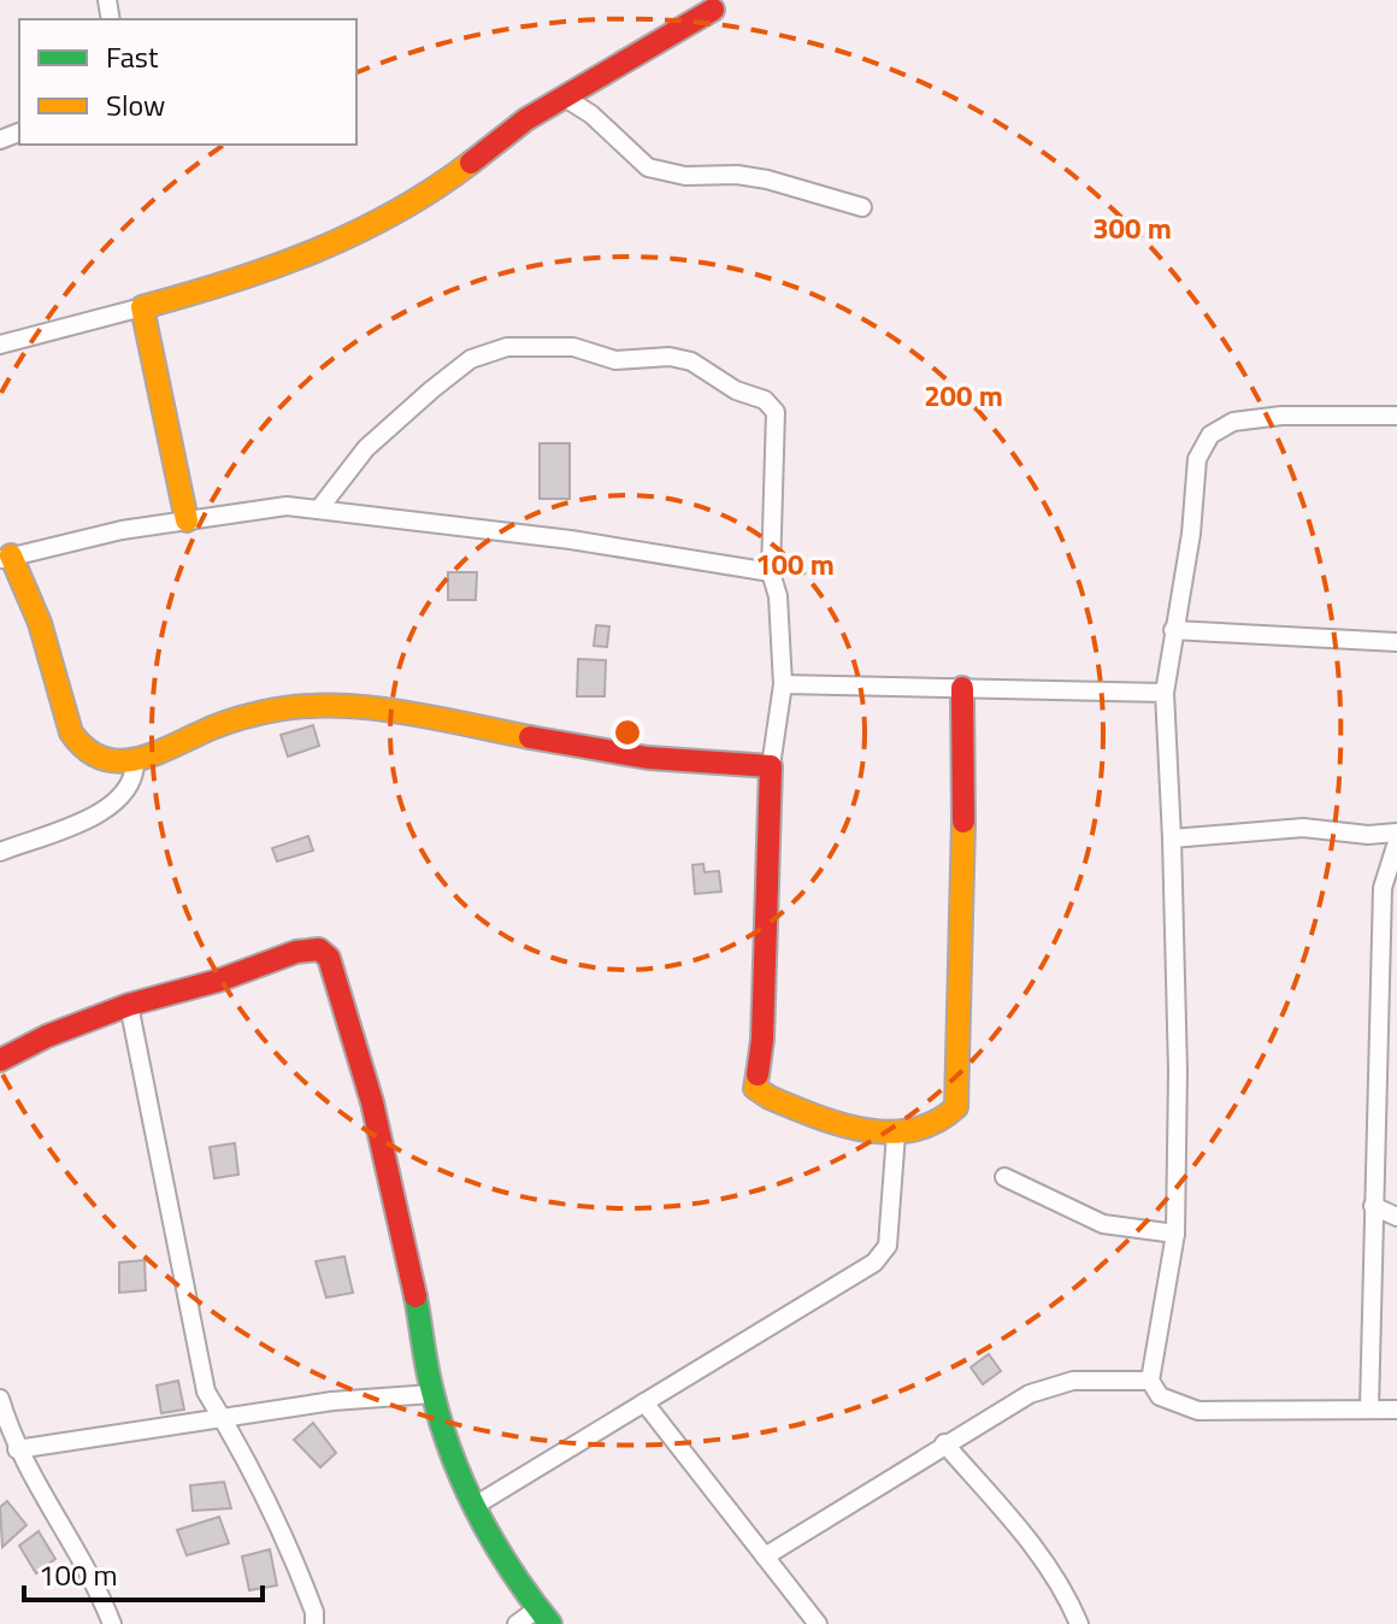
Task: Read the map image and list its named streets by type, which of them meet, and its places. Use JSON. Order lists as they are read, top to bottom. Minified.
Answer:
{"legend":["Fast","Slow"],"scale_bar":"100 m","rings":["300 m","200 m","100 m"]}
